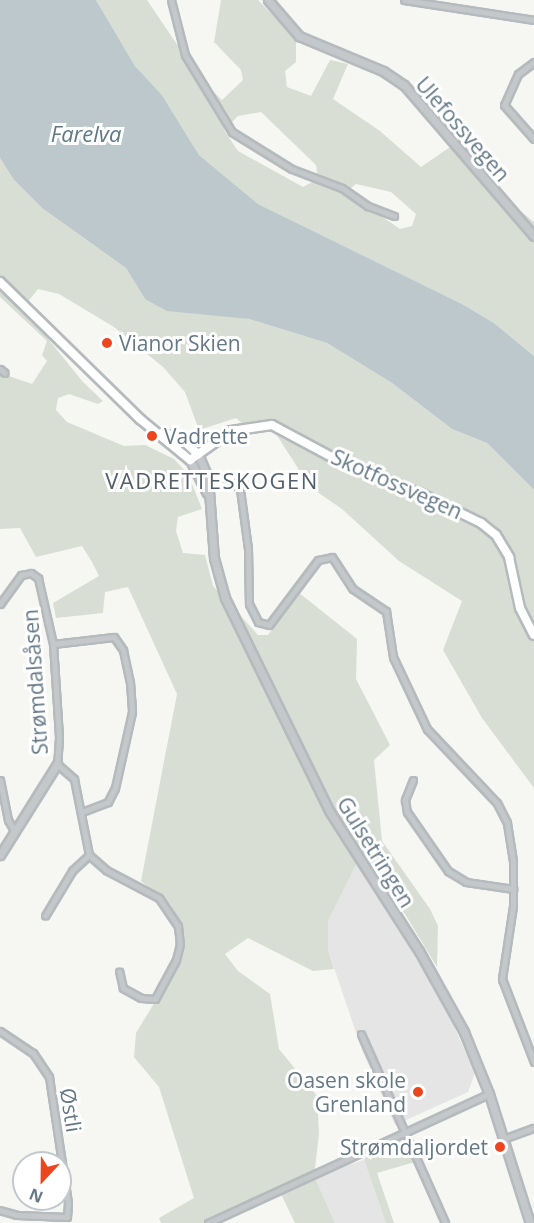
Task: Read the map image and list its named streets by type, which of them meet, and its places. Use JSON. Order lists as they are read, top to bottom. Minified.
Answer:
{"streets":{"main road":["Skotfossvegen"],"street":["Ulefossvegen","Strømdalsåsen","Gulsetringen","Østli"]},"crossings":[["Skotfossvegen","Gulsetringen"]],"districts":["VADRETTESKOGEN"],"water":["Farelva"],"places":["Vianor Skien","Vadrette","Oasen skole Grenland","Strømdaljordet"],"north":"bottom"}
